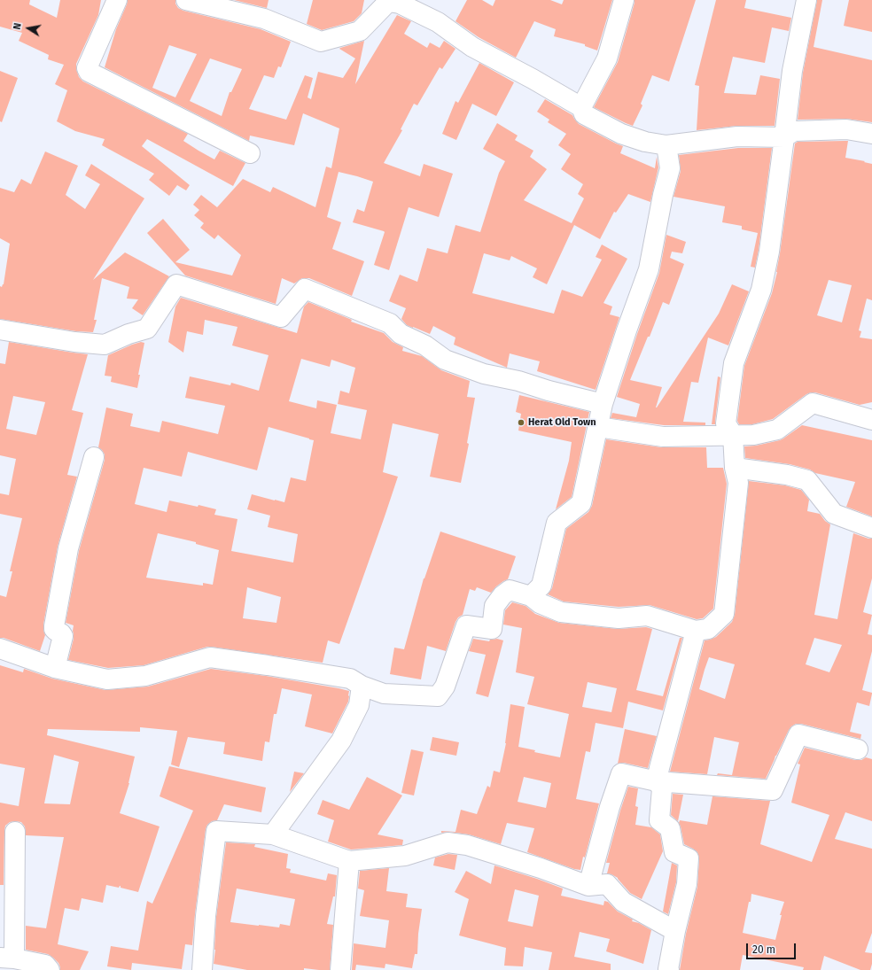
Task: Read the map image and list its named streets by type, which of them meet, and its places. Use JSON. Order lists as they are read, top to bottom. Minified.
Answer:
{"places":["Herat Old Town"],"scale_bar":"20 m","north":"left"}
